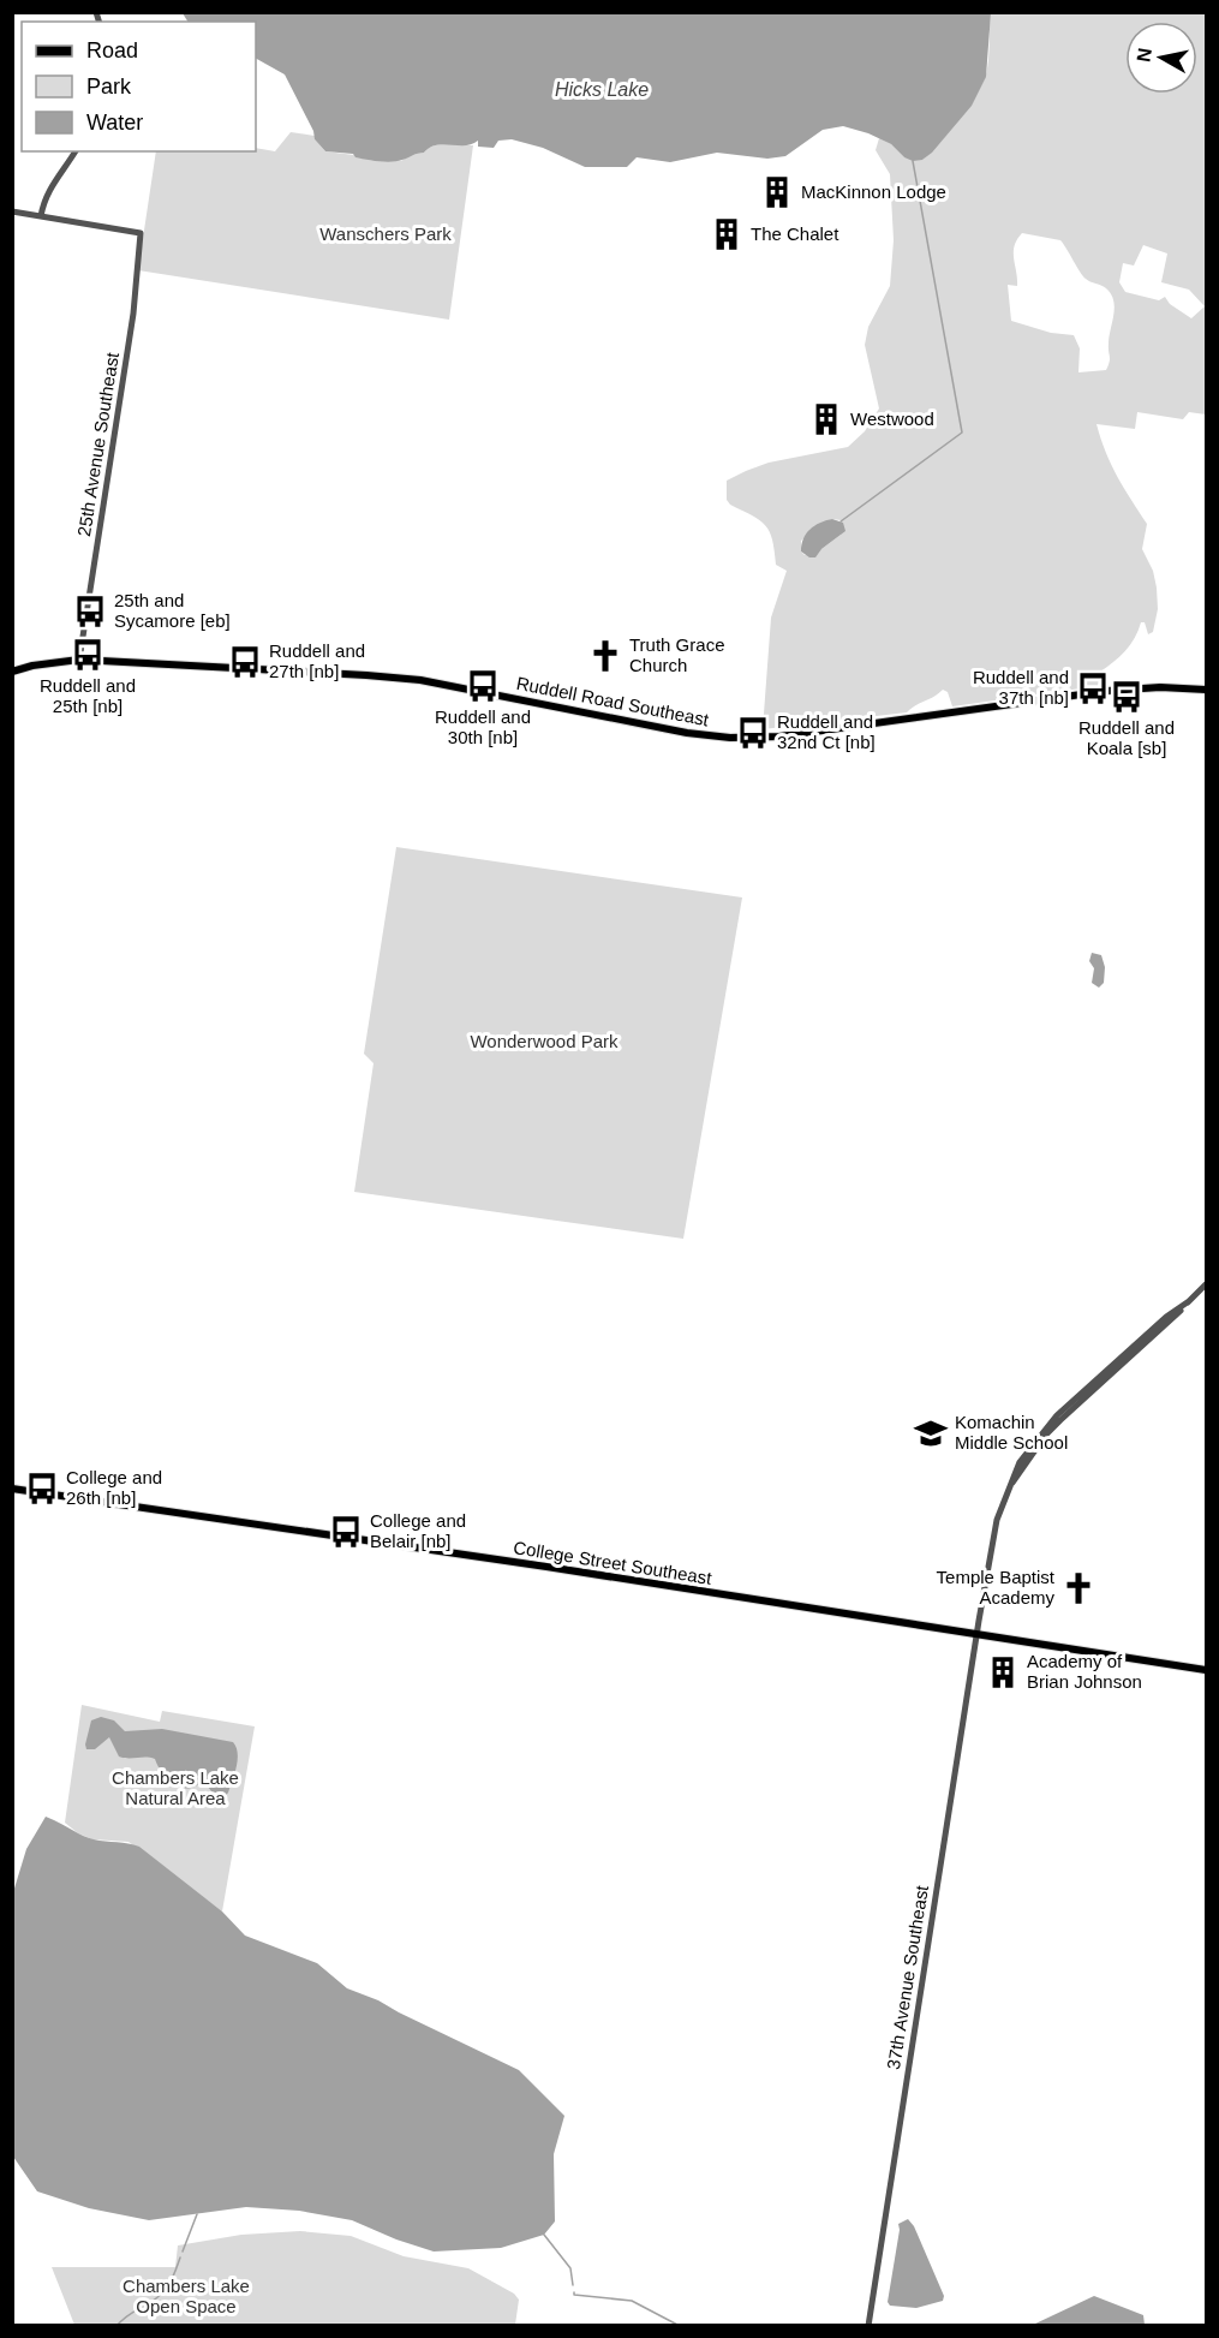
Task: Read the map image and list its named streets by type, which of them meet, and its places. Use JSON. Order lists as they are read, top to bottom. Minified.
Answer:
{"streets":{"main road":["Ruddell Road Southeast","College Street Southeast"],"street":["25th Avenue Southeast","37th Avenue Southeast"]},"crossings":[["25th Avenue Southeast","Ruddell Road Southeast"],["College Street Southeast","37th Avenue Southeast"]],"water":["Hicks Lake"],"parks":["Wanschers Park","Wonderwood Park","Chambers Lake Natural Area","Chambers Lake Open Space"],"places":{"building":["MacKinnon Lodge","The Chalet","Westwood","Academy of Brian Johnson"],"bus stop":["25th and Sycamore [eb]","Ruddell and 25th [nb]","Ruddell and 27th [nb]","Ruddell and 30th [nb]","Ruddell and 37th [nb]","Ruddell and Koala [sb]","Ruddell and 32nd Ct [nb]","College and 26th [nb]","College and Belair [nb]"],"church":["Truth Grace Church","Temple Baptist Academy"],"school or university":["Komachin Middle School"]},"legend":["Road","Park","Water"],"north":"left"}
